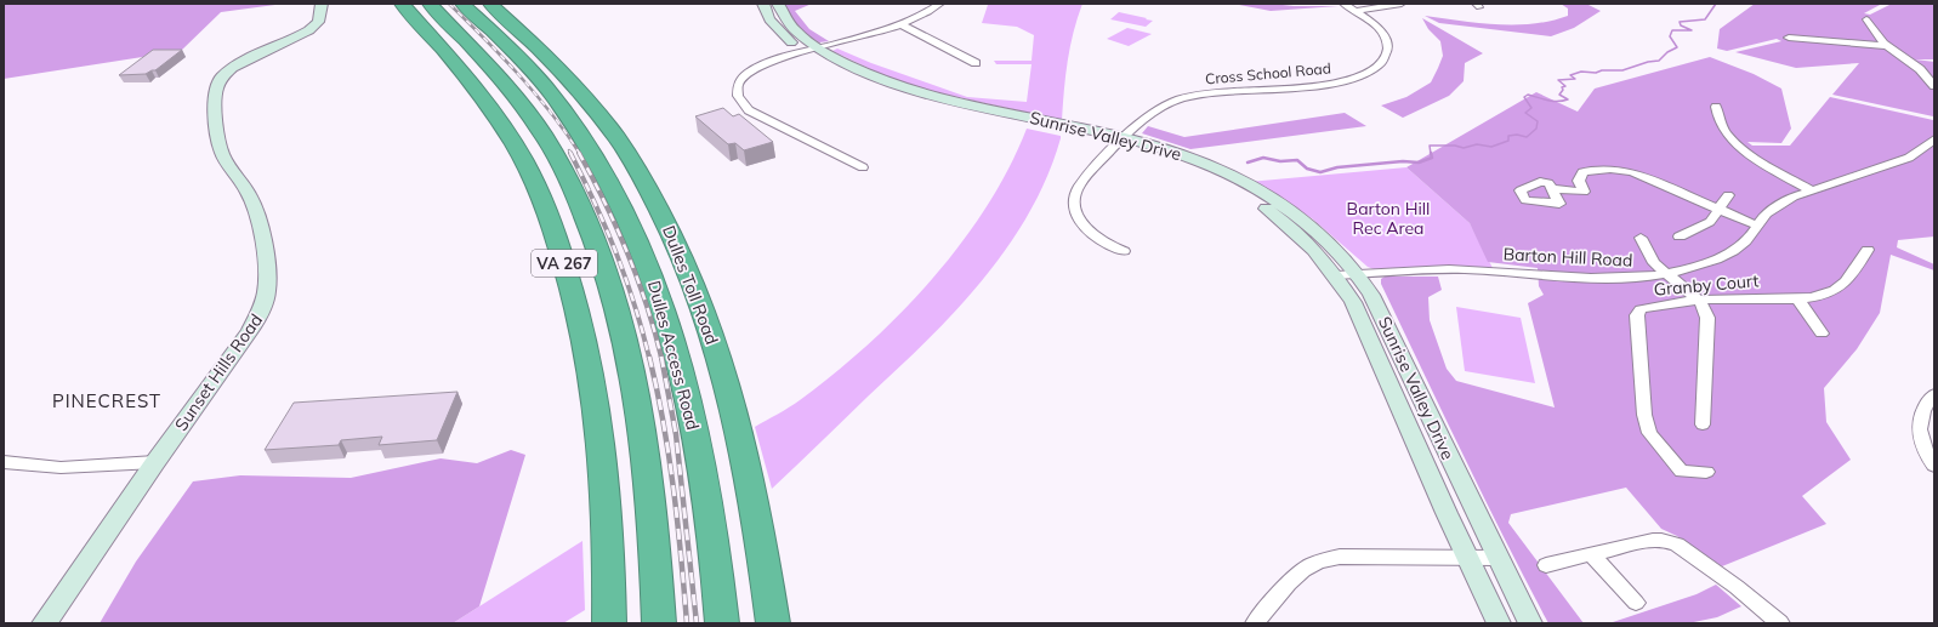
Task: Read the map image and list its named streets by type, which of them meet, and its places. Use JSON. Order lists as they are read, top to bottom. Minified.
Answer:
{"streets":{"highway":["VA 267","Dulles Toll Road","Dulles Access Road"],"main road":["Sunrise Valley Drive","Sunset Hills Road"],"street":["Cross School Road","Barton Hill Road","Granby Court"]},"crossings":[["Cross School Road","Sunrise Valley Drive"],["Sunrise Valley Drive","Barton Hill Road"]],"districts":["PINECREST"],"parks":["Barton Hill Rec Area"]}
